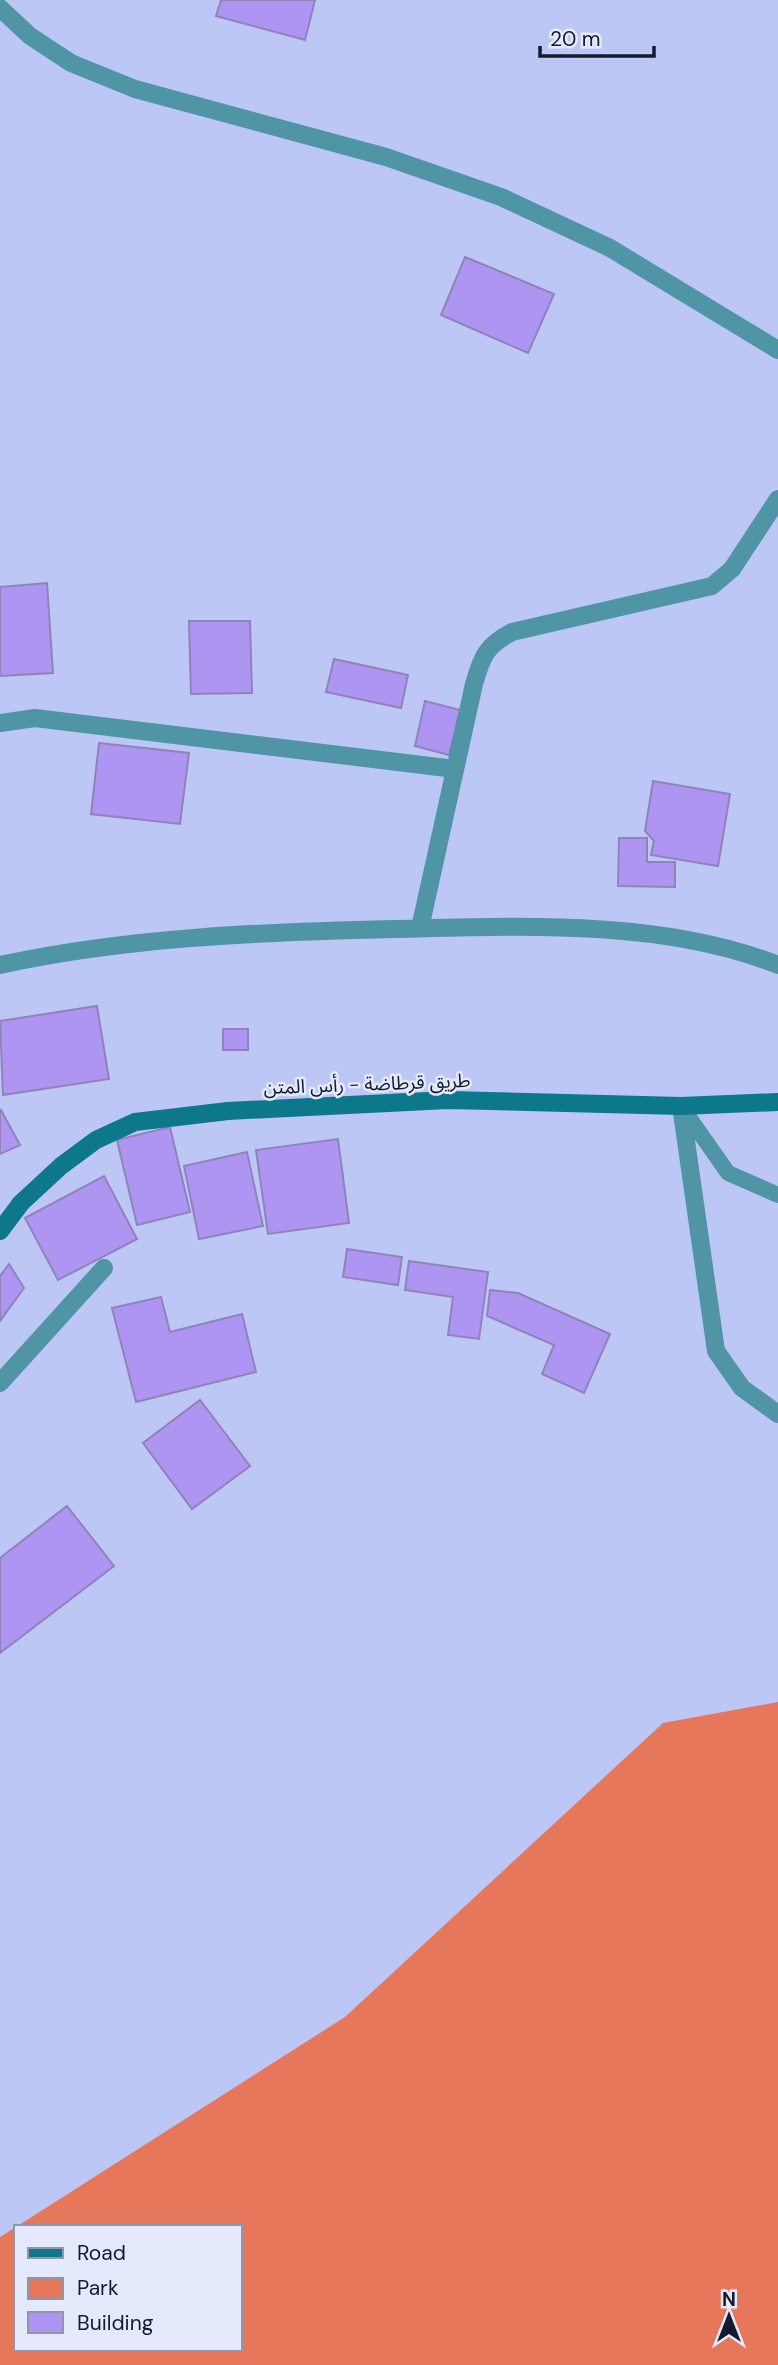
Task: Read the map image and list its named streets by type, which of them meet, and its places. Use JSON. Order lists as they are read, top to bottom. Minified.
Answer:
{"streets":{"main road":["طريق قرطاضة - رأس المتن"]},"legend":["Road","Park","Building"],"scale_bar":"20 m","north":"top"}
